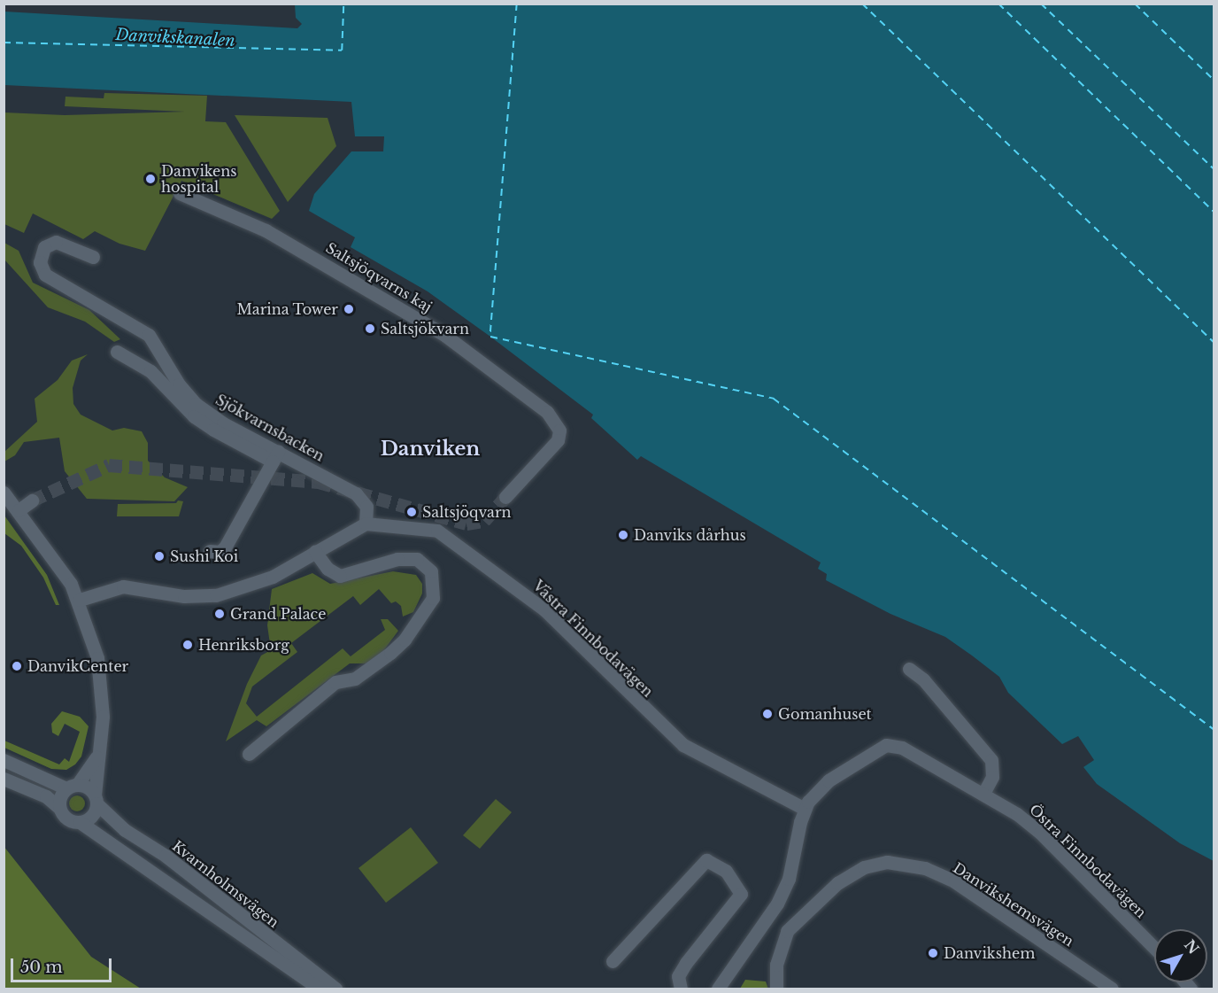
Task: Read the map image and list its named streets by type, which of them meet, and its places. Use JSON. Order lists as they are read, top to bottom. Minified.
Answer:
{"streets":{"street":["Saltsjöqvarns kaj","Sjökvarnsbacken","Västra Finnbodavägen","Östra Finnbodavägen","Kvarnholmsvägen","Danvikshemsvägen"]},"crossings":[["Sjökvarnsbacken","Västra Finnbodavägen"],["Västra Finnbodavägen","Östra Finnbodavägen"]],"districts":["Danviken"],"water":["Danvikskanalen"],"places":["Danvikens hospital","Marina Tower","Saltsjökvarn","Saltsjöqvarn","Danviks dårhus","Sushi Koi","Grand Palace","Henriksborg","DanvikCenter","Gomanhuset","Danvikshem"],"scale_bar":"50 m","north":"top right"}
